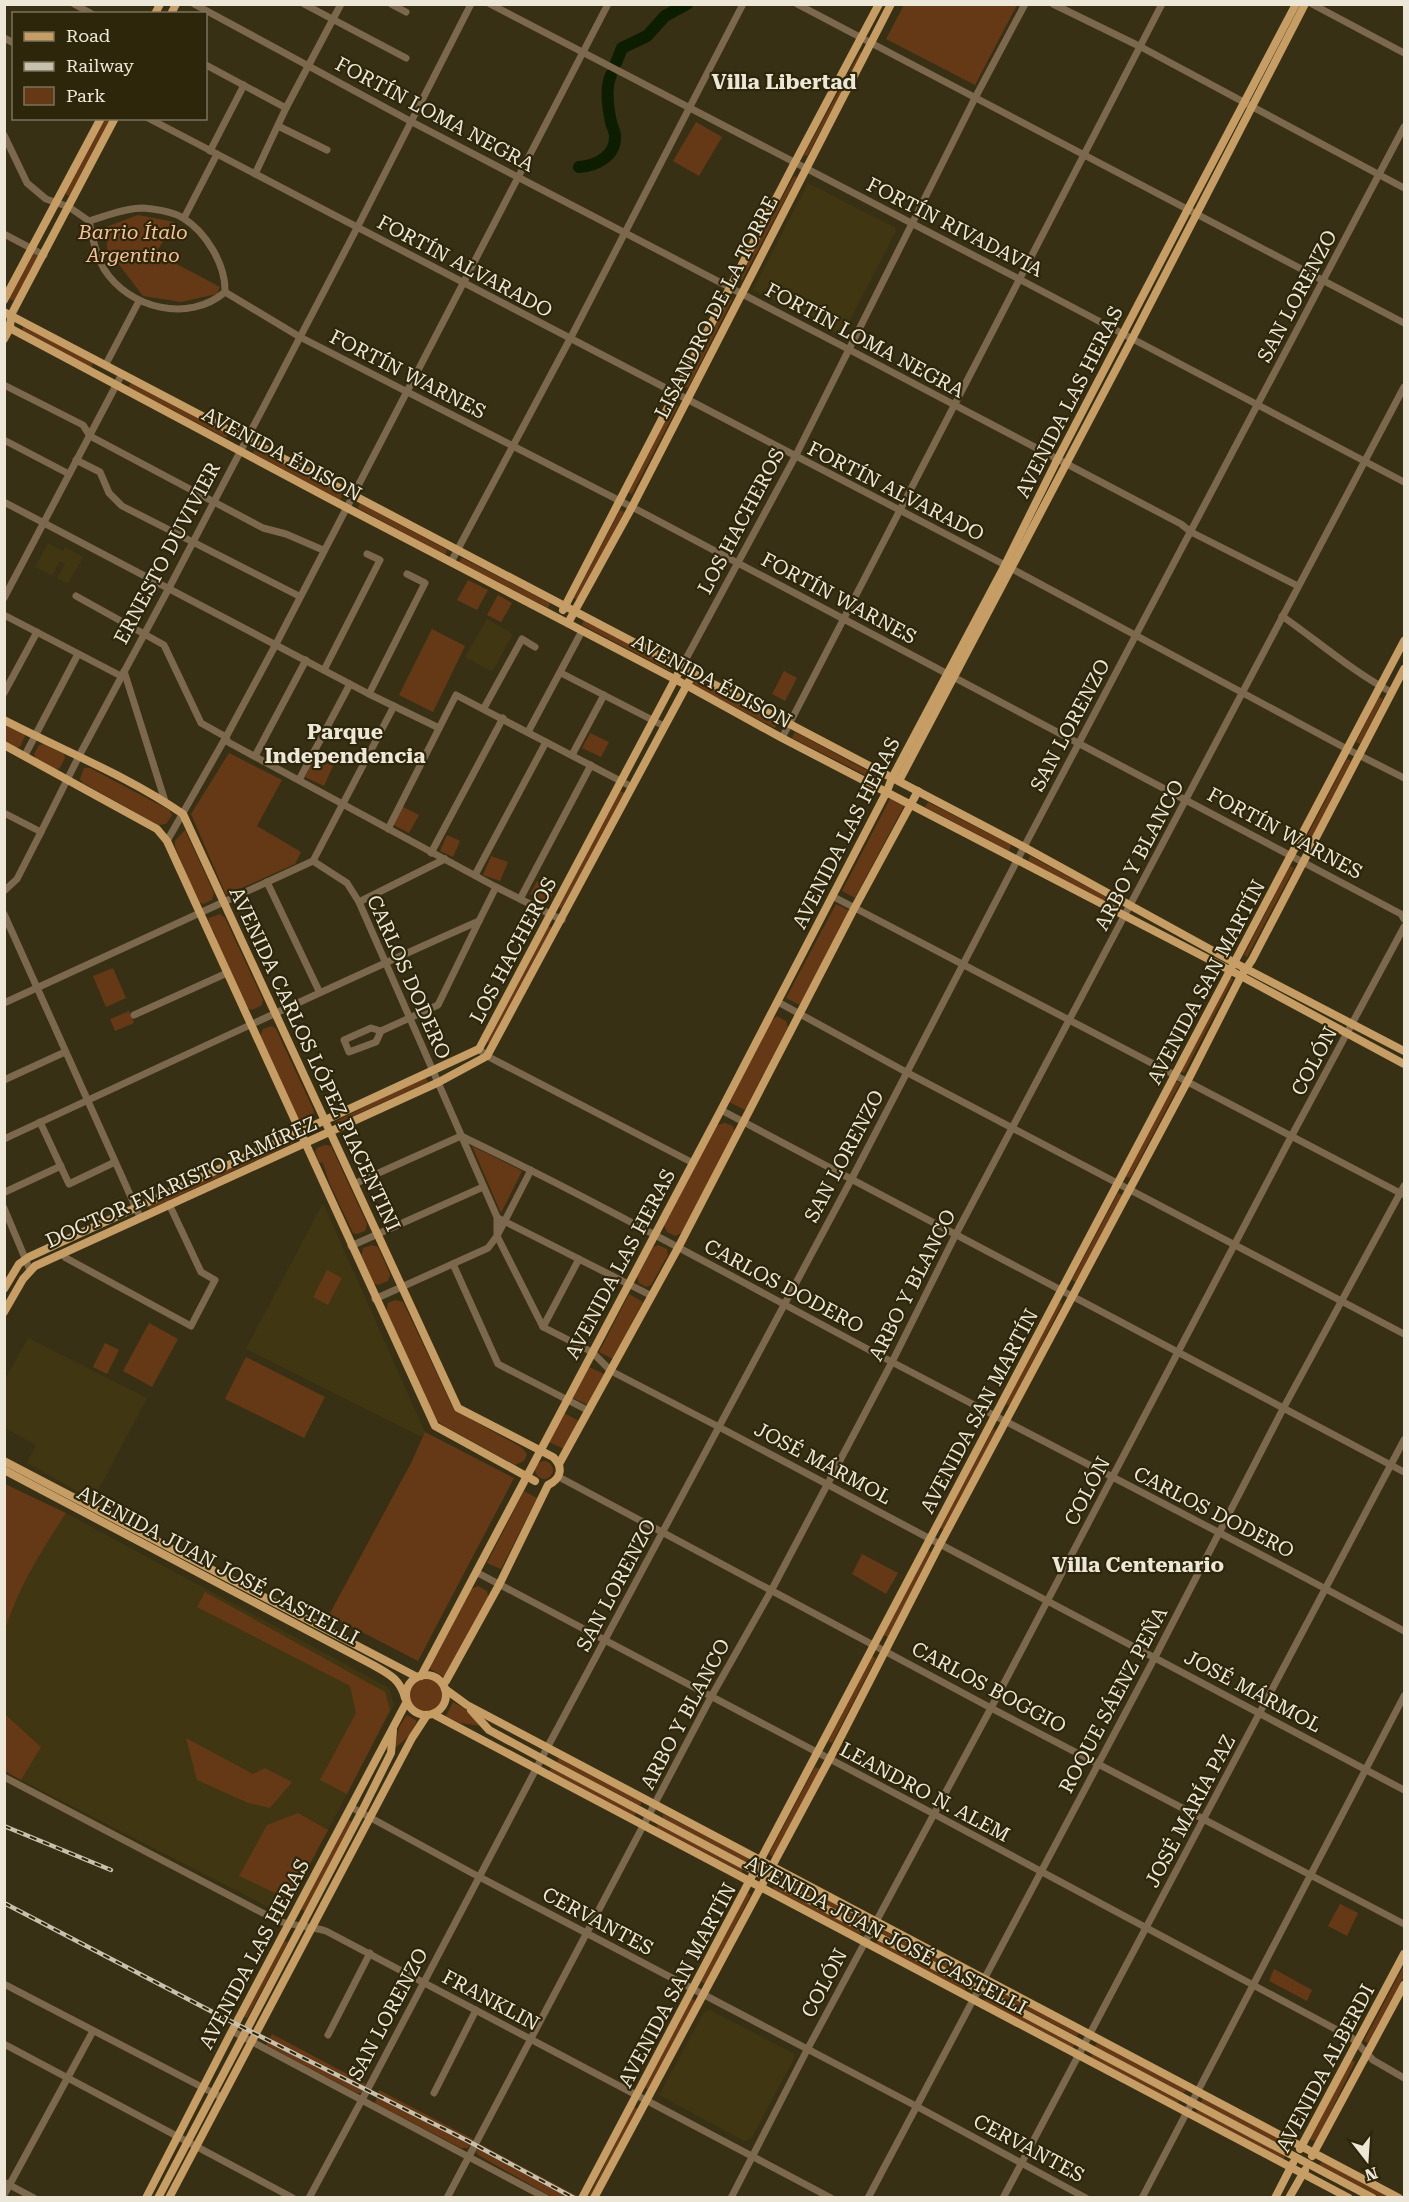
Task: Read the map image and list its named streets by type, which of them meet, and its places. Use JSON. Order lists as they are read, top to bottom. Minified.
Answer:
{"streets":{"main road":["LISANDRO DE LA TORRE","AVENIDA LAS HERAS","AVENIDA ÉDISON","LOS HACHEROS","AVENIDA SAN MARTÍN","AVENIDA CARLOS LÓPEZ PIACENTINI","DOCTOR EVARISTO RAMÍREZ","AVENIDA JUAN JOSÉ CASTELLI","AVENIDA ALBERDI"],"street":["FORTÍN LOMA NEGRA","FORTÍN RIVADAVIA","FORTÍN ALVARADO","SAN LORENZO","FORTÍN WARNES","ERNESTO DUVIVIER","ARBO Y BLANCO","CARLOS DODERO","COLÓN","JOSÉ MÁRMOL","CARLOS BOGGIO","ROQUE SÁENZ PEÑA","LEANDRO N. ALEM","JOSÉ MARÍA PAZ","CERVANTES","FRANKLIN"]},"crossings":[["FORTÍN LOMA NEGRA","SAN LORENZO"],["FORTÍN LOMA NEGRA","LISANDRO DE LA TORRE"],["FORTÍN LOMA NEGRA","AVENIDA LAS HERAS"],["FORTÍN LOMA NEGRA","LOS HACHEROS"],["FORTÍN LOMA NEGRA","ERNESTO DUVIVIER"],["FORTÍN LOMA NEGRA","ARBO Y BLANCO"],["FORTÍN RIVADAVIA","SAN LORENZO"],["FORTÍN RIVADAVIA","LISANDRO DE LA TORRE"],["FORTÍN RIVADAVIA","AVENIDA LAS HERAS"],["FORTÍN RIVADAVIA","LOS HACHEROS"],["FORTÍN RIVADAVIA","ARBO Y BLANCO"],["FORTÍN ALVARADO","SAN LORENZO"],["FORTÍN ALVARADO","LISANDRO DE LA TORRE"],["FORTÍN ALVARADO","AVENIDA LAS HERAS"],["FORTÍN ALVARADO","LOS HACHEROS"],["FORTÍN ALVARADO","ERNESTO DUVIVIER"],["FORTÍN ALVARADO","ARBO Y BLANCO"],["FORTÍN ALVARADO","AVENIDA SAN MARTÍN"],["SAN LORENZO","FORTÍN WARNES"],["SAN LORENZO","AVENIDA ÉDISON"],["SAN LORENZO","CARLOS DODERO"],["SAN LORENZO","JOSÉ MÁRMOL"],["SAN LORENZO","AVENIDA JUAN JOSÉ CASTELLI"],["SAN LORENZO","CARLOS BOGGIO"],["SAN LORENZO","LEANDRO N. ALEM"],["SAN LORENZO","CERVANTES"],["SAN LORENZO","FRANKLIN"],["LISANDRO DE LA TORRE","FORTÍN WARNES"],["LISANDRO DE LA TORRE","AVENIDA ÉDISON"],["FORTÍN WARNES","AVENIDA LAS HERAS"],["FORTÍN WARNES","LOS HACHEROS"],["FORTÍN WARNES","ERNESTO DUVIVIER"],["FORTÍN WARNES","ARBO Y BLANCO"],["FORTÍN WARNES","AVENIDA SAN MARTÍN"],["AVENIDA LAS HERAS","AVENIDA ÉDISON"],["AVENIDA LAS HERAS","CARLOS DODERO"],["AVENIDA LAS HERAS","AVENIDA CARLOS LÓPEZ PIACENTINI"],["AVENIDA LAS HERAS","JOSÉ MÁRMOL"],["AVENIDA LAS HERAS","AVENIDA JUAN JOSÉ CASTELLI"],["AVENIDA LAS HERAS","CARLOS BOGGIO"],["AVENIDA LAS HERAS","CERVANTES"],["AVENIDA LAS HERAS","FRANKLIN"],["AVENIDA ÉDISON","LOS HACHEROS"],["AVENIDA ÉDISON","ERNESTO DUVIVIER"],["AVENIDA ÉDISON","ARBO Y BLANCO"],["AVENIDA ÉDISON","AVENIDA SAN MARTÍN"],["AVENIDA ÉDISON","COLÓN"],["LOS HACHEROS","DOCTOR EVARISTO RAMÍREZ"],["ERNESTO DUVIVIER","AVENIDA CARLOS LÓPEZ PIACENTINI"],["ARBO Y BLANCO","CARLOS DODERO"],["ARBO Y BLANCO","JOSÉ MÁRMOL"],["ARBO Y BLANCO","AVENIDA JUAN JOSÉ CASTELLI"],["ARBO Y BLANCO","CARLOS BOGGIO"],["ARBO Y BLANCO","LEANDRO N. ALEM"],["ARBO Y BLANCO","CERVANTES"],["ARBO Y BLANCO","FRANKLIN"],["CARLOS DODERO","AVENIDA SAN MARTÍN"],["CARLOS DODERO","COLÓN"],["CARLOS DODERO","DOCTOR EVARISTO RAMÍREZ"],["CARLOS DODERO","ROQUE SÁENZ PEÑA"],["CARLOS DODERO","JOSÉ MARÍA PAZ"],["AVENIDA SAN MARTÍN","JOSÉ MÁRMOL"],["AVENIDA SAN MARTÍN","AVENIDA JUAN JOSÉ CASTELLI"],["AVENIDA SAN MARTÍN","CARLOS BOGGIO"],["AVENIDA SAN MARTÍN","LEANDRO N. ALEM"],["AVENIDA SAN MARTÍN","CERVANTES"],["AVENIDA SAN MARTÍN","FRANKLIN"],["AVENIDA CARLOS LÓPEZ PIACENTINI","DOCTOR EVARISTO RAMÍREZ"],["AVENIDA CARLOS LÓPEZ PIACENTINI","CARLOS BOGGIO"],["COLÓN","JOSÉ MÁRMOL"],["COLÓN","AVENIDA JUAN JOSÉ CASTELLI"],["COLÓN","CARLOS BOGGIO"],["COLÓN","LEANDRO N. ALEM"],["COLÓN","CERVANTES"],["COLÓN","FRANKLIN"],["JOSÉ MÁRMOL","ROQUE SÁENZ PEÑA"],["JOSÉ MÁRMOL","JOSÉ MARÍA PAZ"],["AVENIDA JUAN JOSÉ CASTELLI","ROQUE SÁENZ PEÑA"],["AVENIDA JUAN JOSÉ CASTELLI","JOSÉ MARÍA PAZ"],["AVENIDA JUAN JOSÉ CASTELLI","AVENIDA ALBERDI"],["CARLOS BOGGIO","ROQUE SÁENZ PEÑA"],["CARLOS BOGGIO","JOSÉ MARÍA PAZ"],["ROQUE SÁENZ PEÑA","LEANDRO N. ALEM"],["ROQUE SÁENZ PEÑA","CERVANTES"],["LEANDRO N. ALEM","JOSÉ MARÍA PAZ"],["LEANDRO N. ALEM","AVENIDA ALBERDI"],["JOSÉ MARÍA PAZ","CERVANTES"]],"districts":["Villa Libertad","Parque Independencia","Villa Centenario"],"parks":["Barrio Ítalo Argentino"],"legend":["Road","Railway","Park"],"north":"bottom"}
